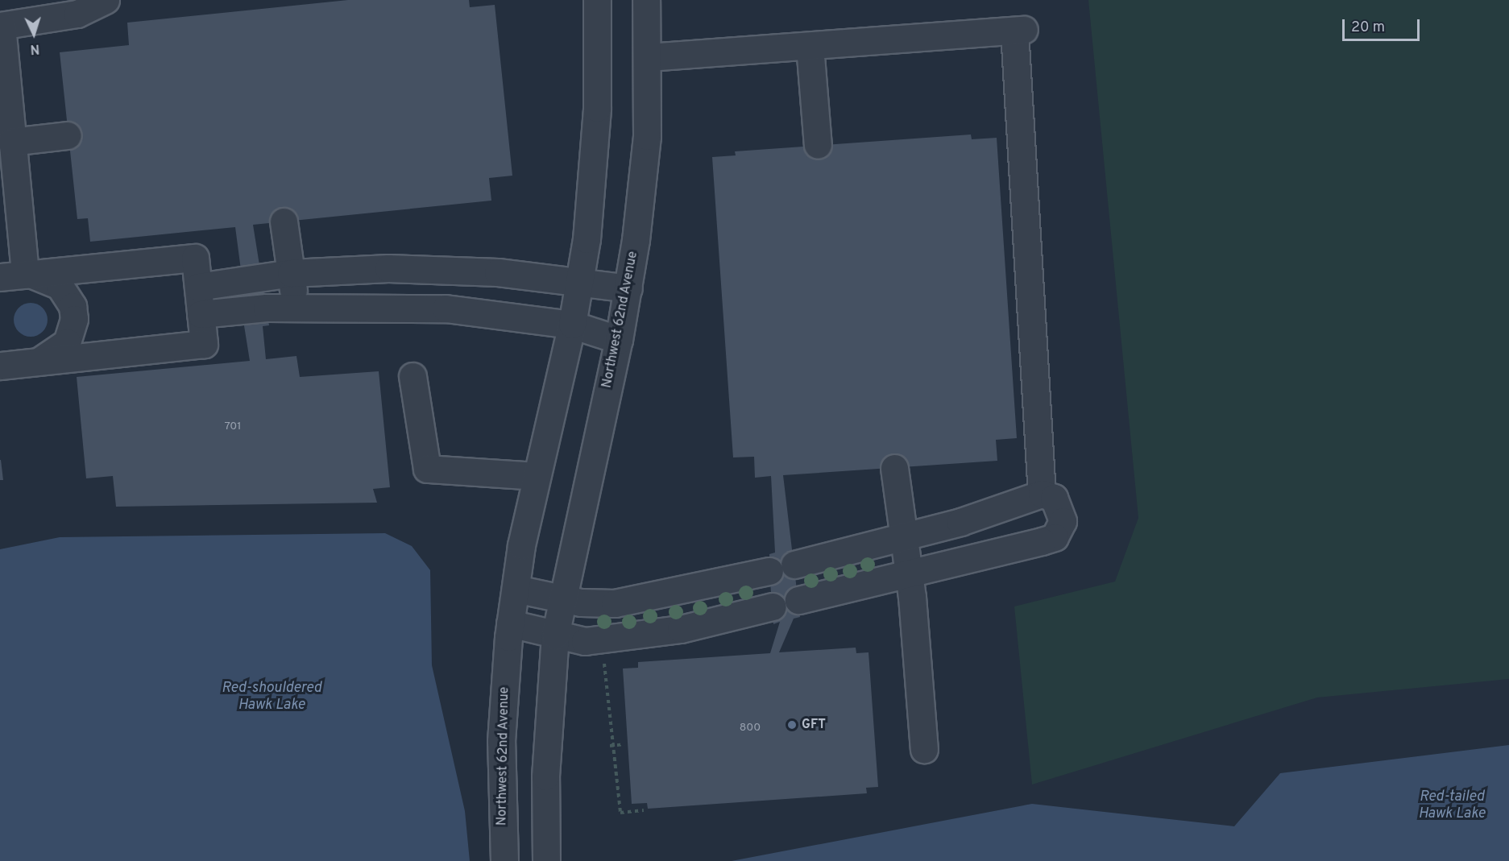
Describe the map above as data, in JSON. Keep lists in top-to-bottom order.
{
  "streets": {
    "street": ["Northwest 62nd Avenue"]
  },
  "water": ["Red-shouldered Hawk Lake", "Red-tailed Hawk Lake"],
  "places": ["GFT"],
  "house_numbers": ["701", "800"],
  "scale_bar": "20 m",
  "north": "bottom"
}
